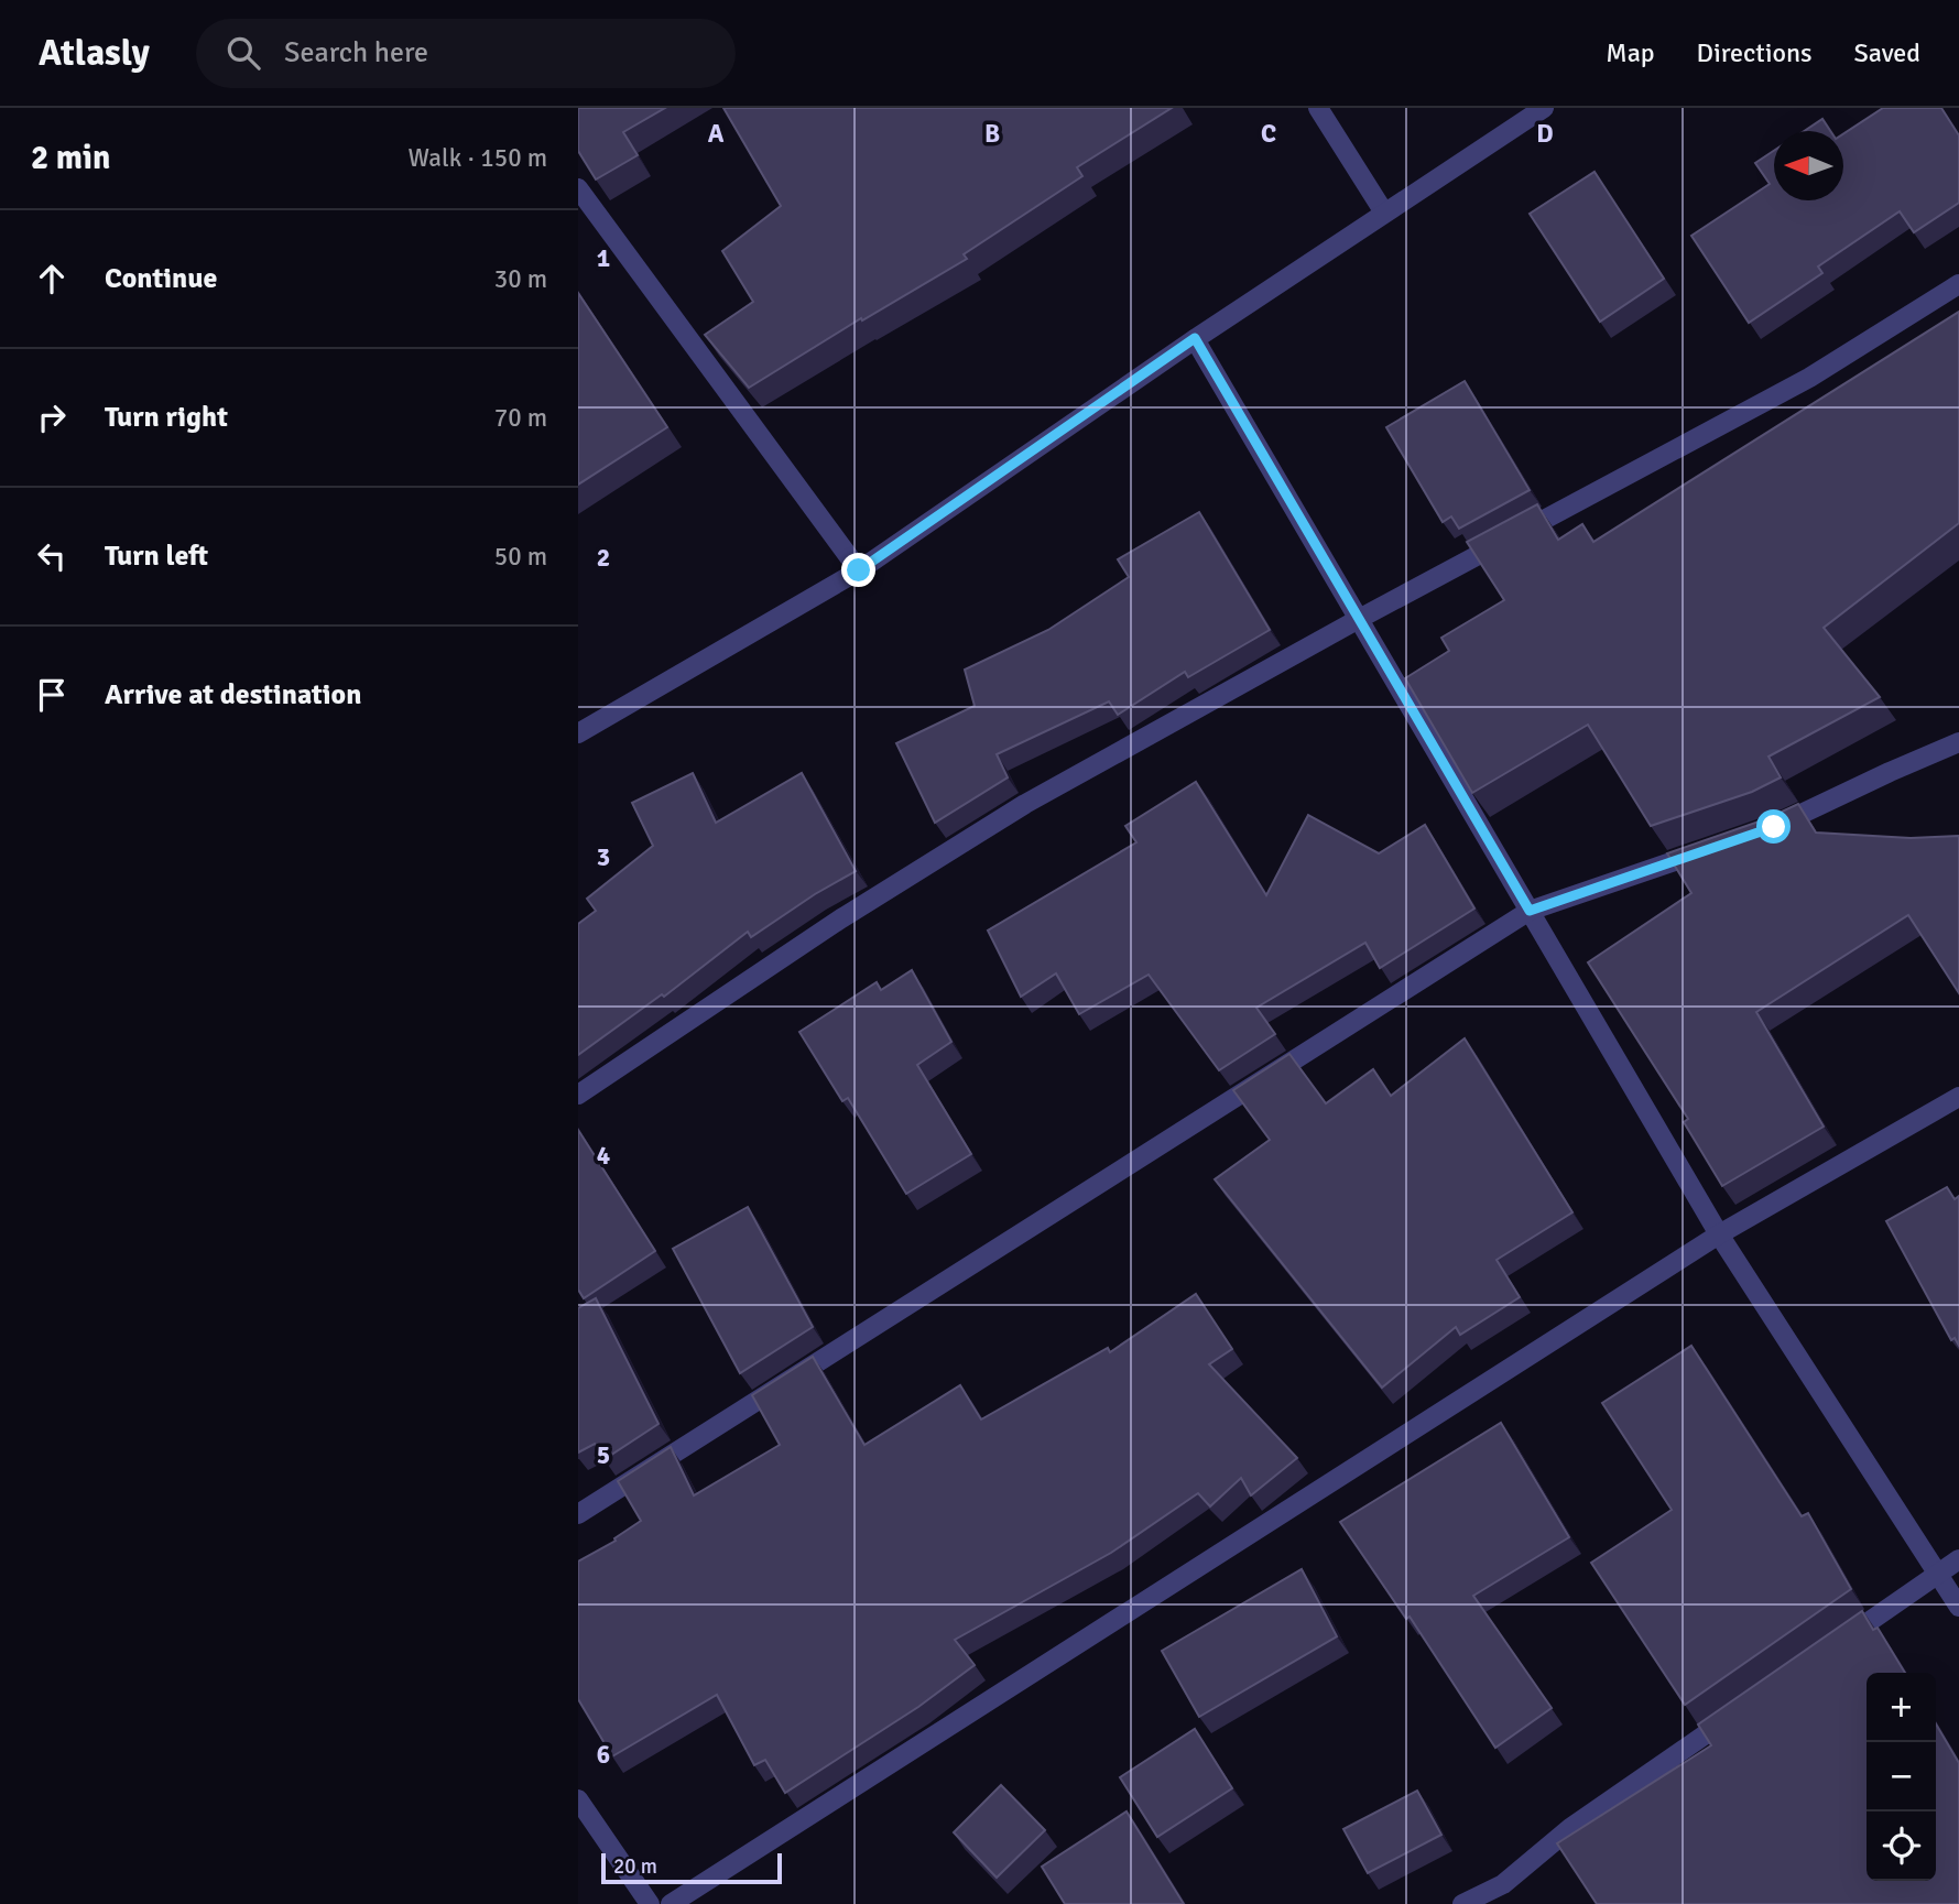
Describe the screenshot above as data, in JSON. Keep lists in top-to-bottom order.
{
  "scale_bar": "20 m",
  "north": "left",
  "page": {
    "header": "Atlasly",
    "search": "Search here",
    "nav": ["Map", "Directions", "Saved"],
    "heading": ["2 min", "Walk · 150 m"],
    "list": [
      ["Continue", "30 m"],
      ["Turn right", "70 m"],
      ["Turn left", "50 m"],
      "Arrive at destination"
    ],
    "map_buttons": ["+", "−"],
    "scale": "20 m"
  },
  "grid": {
    "columns": [
      "A",
      "B",
      "C",
      "D"
    ],
    "rows": [
      "1",
      "2",
      "3",
      "4",
      "5",
      "6"
    ]
  }
}
